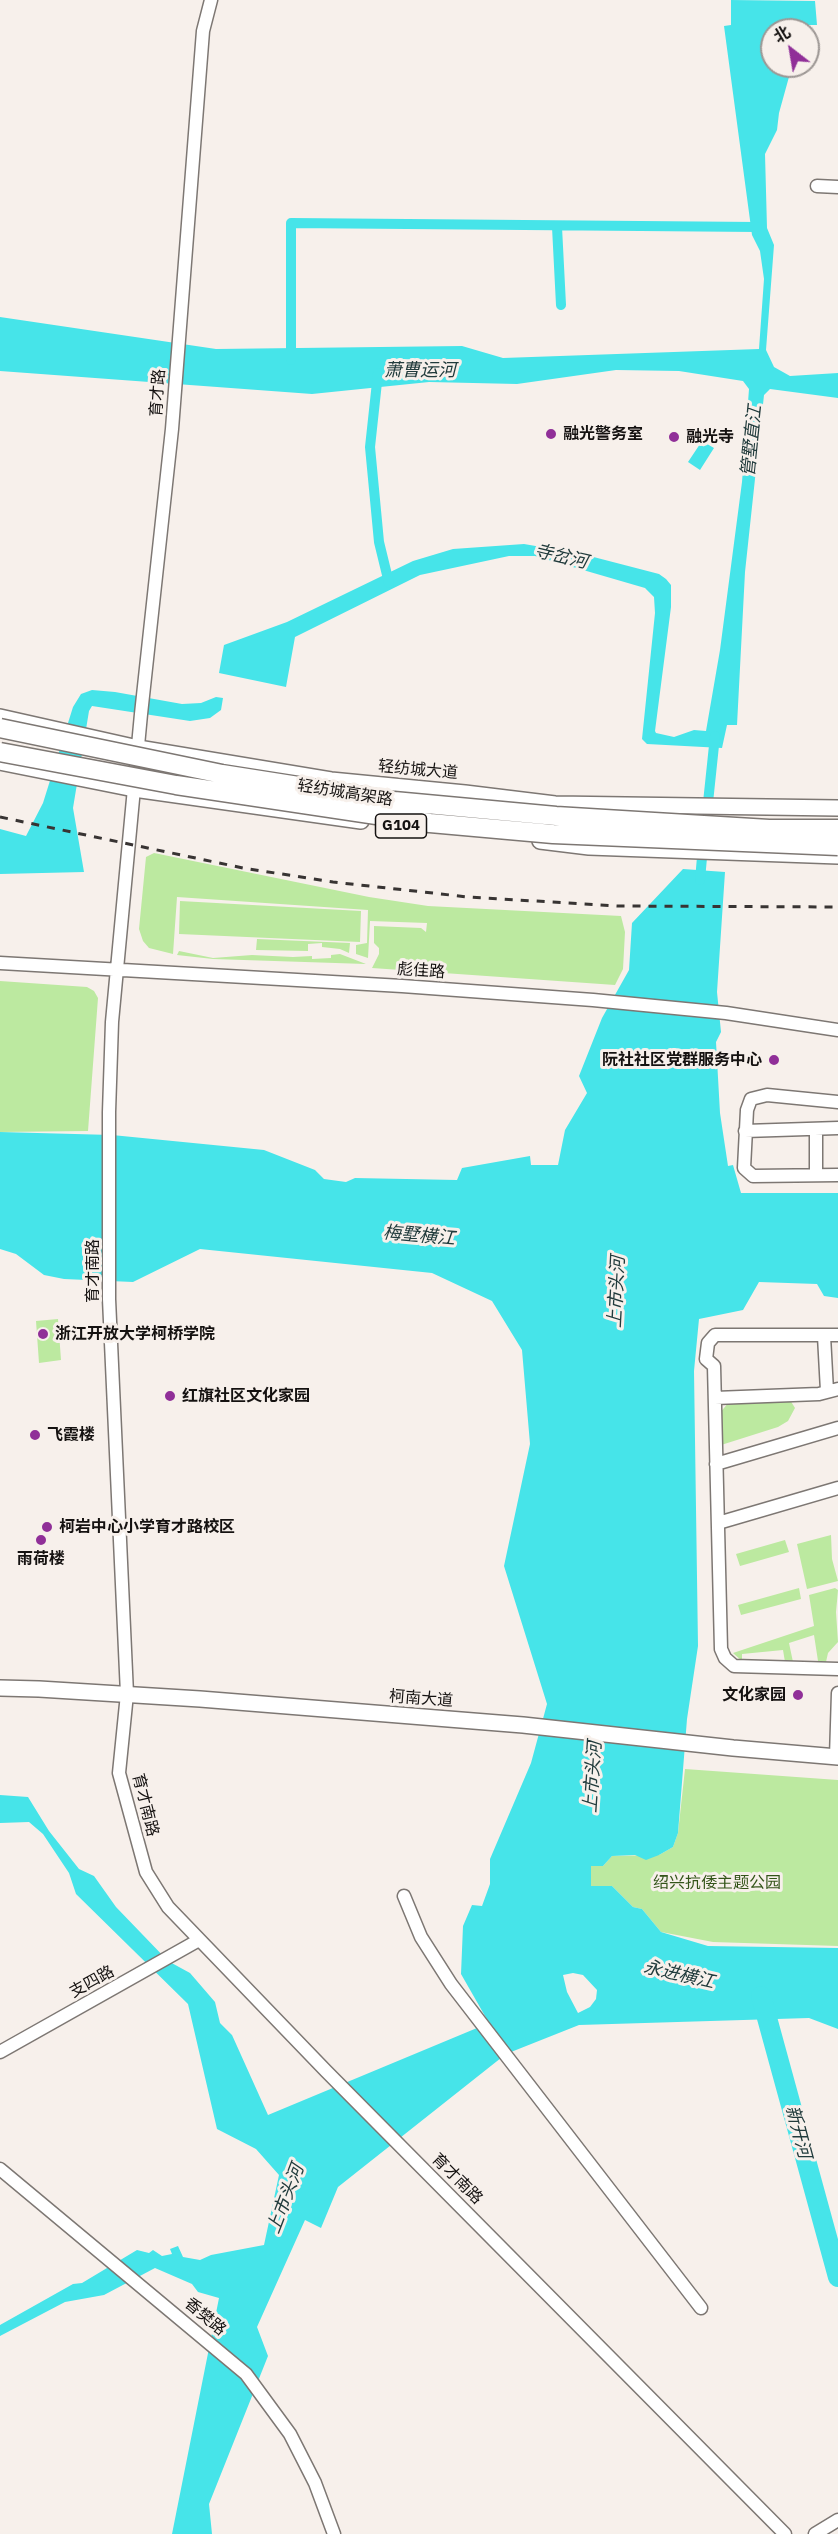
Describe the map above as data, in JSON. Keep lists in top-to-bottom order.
{
  "streets": {
    "highway": ["轻纺城高架路"],
    "main road": ["轻纺城大道", "G104", "柯南大道"],
    "street": [
      "育才路",
      "彪佳路",
      "育才南路",
      "支四路",
      "香樊路"
    ]
  },
  "crossings": [
    ["育才路", "轻纺城大道"],
    ["育才路", "G104"],
    ["育才路", "育才南路"],
    ["G104", "育才南路"],
    ["彪佳路", "育才南路"],
    ["育才南路", "柯南大道"],
    ["育才南路", "支四路"]
  ],
  "water": [
    "萧曹运河",
    "管墅直江",
    "寺岔河",
    "梅墅横江",
    "上市头河",
    "永进横江",
    "新开河"
  ],
  "parks": ["绍兴抗倭主题公园"],
  "places": [
    "融光警务室",
    "融光寺",
    "阮社社区党群服务中心",
    "浙江开放大学柯桥学院",
    "红旗社区文化家园",
    "飞霞楼",
    "柯岩中心小学育才路校区",
    "雨荷楼",
    "文化家园"
  ],
  "north": "top left"
}
